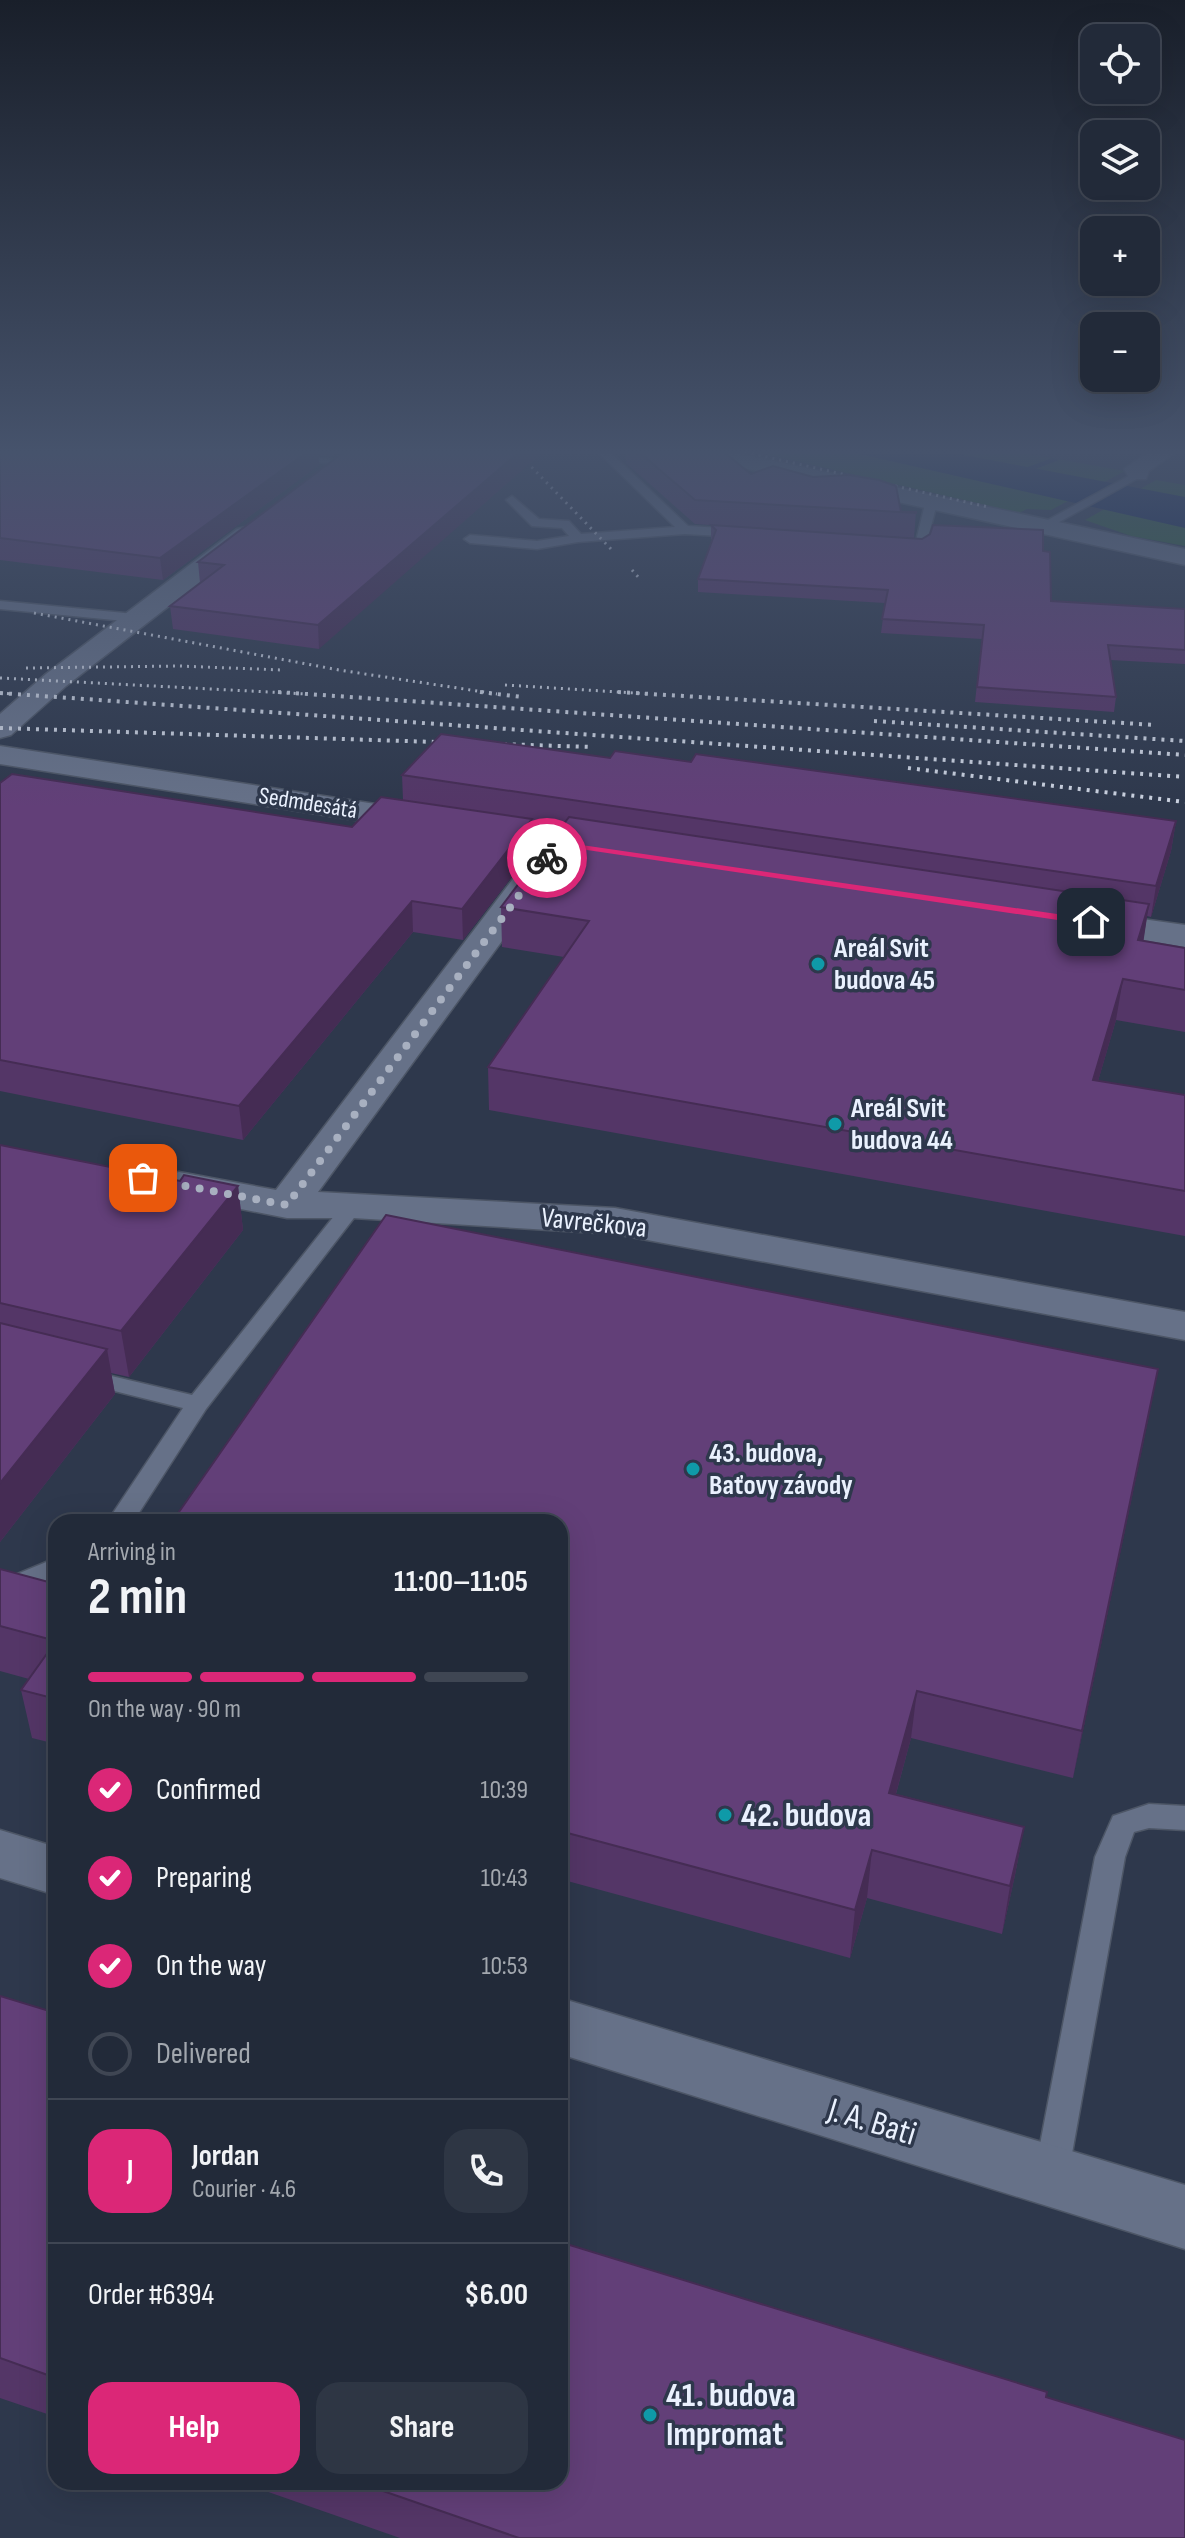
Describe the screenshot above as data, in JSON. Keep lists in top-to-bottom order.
{
  "streets": {
    "street": ["Sedmdesátá", "Vavrečkova", "J. A. Bati"]
  },
  "places": [
    "Areál Svit budova 45",
    "Areál Svit budova 44",
    "43. budova, Baťovy závody",
    "42. budova",
    "41. budova Impromat"
  ],
  "page": {
    "map_buttons": ["+", "−"],
    "heading": ["2 min", "Arriving in", "11:00–11:05"],
    "panel": [
      "Jordan",
      "Courier · 4.6",
      "Order #6394",
      "$6.00"
    ],
    "bar": "On the way · 90 m",
    "list": [
      ["Confirmed", "10:39"],
      ["Preparing", "10:43"],
      ["On the way", "10:53"],
      "Delivered"
    ],
    "round": "J",
    "buttons": ["Help", "Share"]
  }
}
